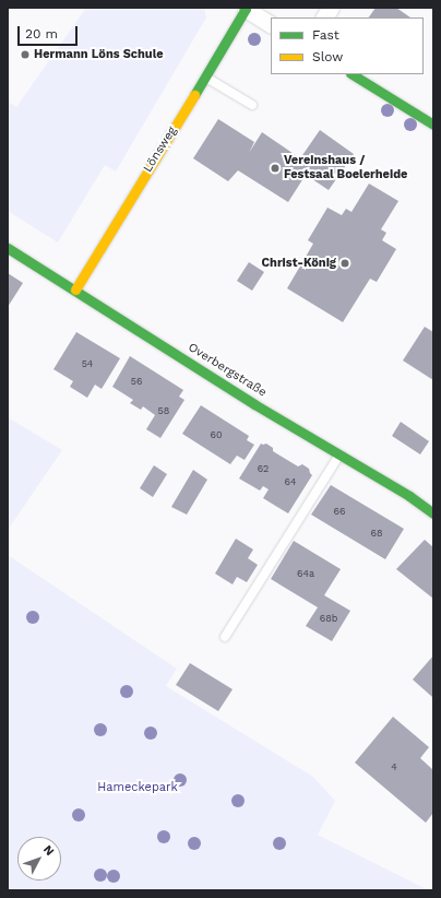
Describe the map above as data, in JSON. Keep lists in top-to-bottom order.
{
  "streets": {
    "street": ["Lönsweg", "Overbergstraße"]
  },
  "crossings": [
    ["Lönsweg", "Overbergstraße"]
  ],
  "parks": ["Hameckepark"],
  "places": ["Hermann Löns Schule", "Vereinshaus / Festsaal Boelerheide", "Christ-König"],
  "house_numbers": [
    "54",
    "56",
    "58",
    "60",
    "62",
    "64",
    "66",
    "68",
    "64a",
    "68b",
    "4"
  ],
  "legend": ["Fast", "Slow"],
  "scale_bar": "20 m",
  "north": "top right"
}
